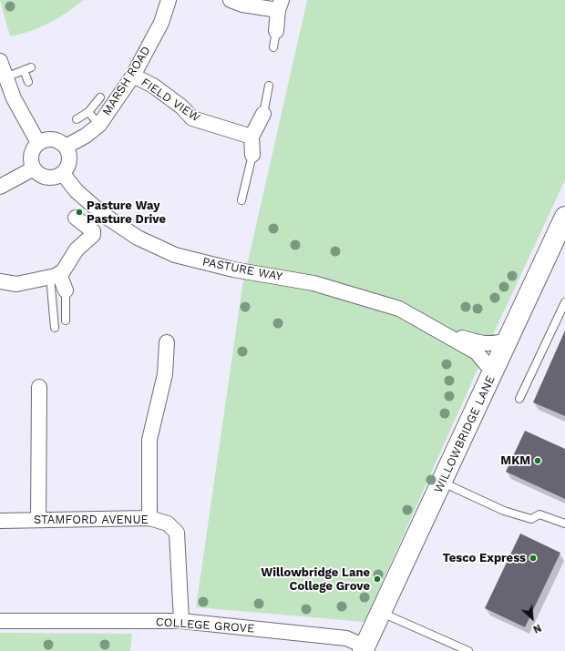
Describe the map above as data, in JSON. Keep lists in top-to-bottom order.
{
  "streets": {
    "main road": ["WILLOWBRIDGE LANE"],
    "street": [
      "MARSH ROAD",
      "FIELD VIEW",
      "PASTURE WAY",
      "STAMFORD AVENUE",
      "COLLEGE GROVE"
    ]
  },
  "crossings": [
    ["MARSH ROAD", "FIELD VIEW"],
    ["MARSH ROAD", "PASTURE WAY"],
    ["PASTURE WAY", "WILLOWBRIDGE LANE"],
    ["WILLOWBRIDGE LANE", "COLLEGE GROVE"],
    ["STAMFORD AVENUE", "COLLEGE GROVE"]
  ],
  "places": [
    "Pasture Way Pasture Drive",
    "MKM",
    "Tesco Express",
    "Willowbridge Lane College Grove"
  ],
  "north": "bottom right"
}
